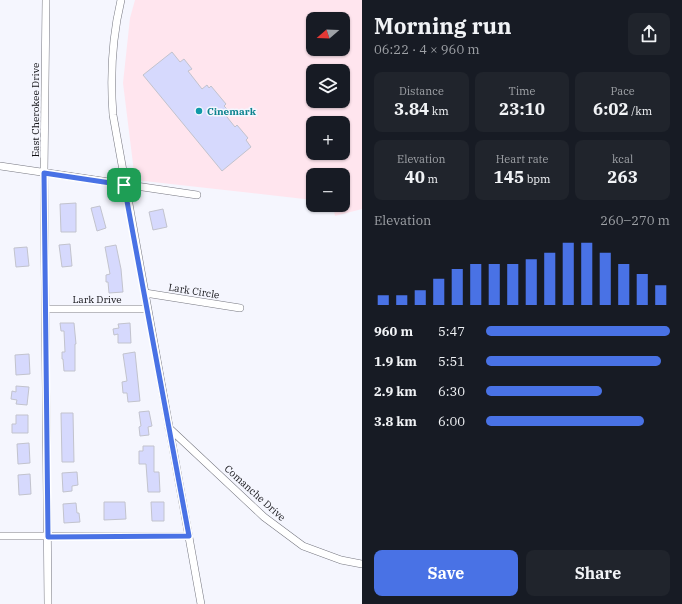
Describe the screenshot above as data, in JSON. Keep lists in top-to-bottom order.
{
  "streets": {
    "street": [
      "East Cherokee Drive",
      "Lark Circle",
      "Lark Drive",
      "Comanche Drive"
    ]
  },
  "crossings": [
    ["East Cherokee Drive", "Lark Drive"]
  ],
  "places": ["Cinemark"],
  "north": "left",
  "page": {
    "heading": ["Morning run", "06:22 · 4 × 960 m"],
    "map_buttons": ["+", "−"],
    "stats": [
      ["Distance", "3.84 km"],
      ["Time", "23:10"],
      ["Pace", "6:02 /km"],
      ["Elevation", "40 m"],
      ["Heart rate", "145 bpm"],
      ["kcal", "263"]
    ],
    "chart": ["Elevation", "260–270 m"],
    "list": [
      {
        "name": "960 m",
        "note": "5:47"
      },
      {
        "name": "1.9 km",
        "note": "5:51"
      },
      {
        "name": "2.9 km",
        "note": "6:30"
      },
      {
        "name": "3.8 km",
        "note": "6:00"
      }
    ],
    "buttons": ["Save", "Share"]
  }
}
